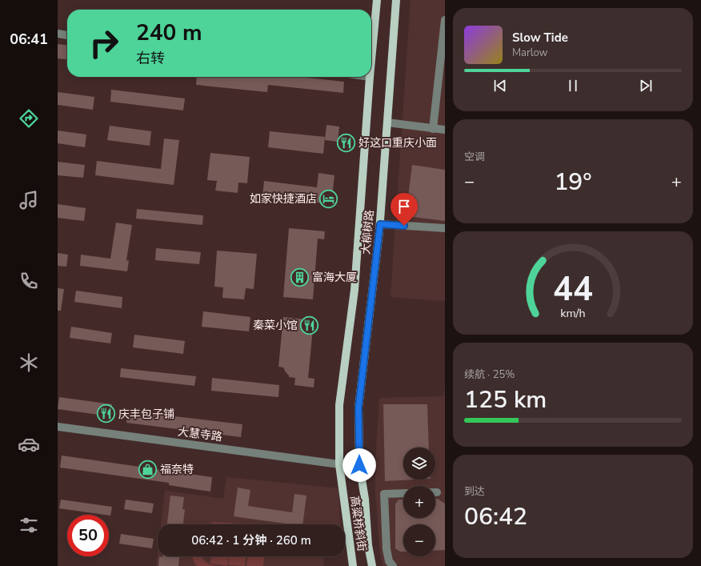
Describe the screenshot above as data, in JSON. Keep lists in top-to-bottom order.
{
  "streets": {
    "main road": ["大柳树路", "高粱桥斜街"],
    "street": ["大慧寺路"]
  },
  "crossings": [
    ["大柳树路", "大慧寺路"],
    ["大柳树路", "高粱桥斜街"],
    ["大慧寺路", "高粱桥斜街"]
  ],
  "places": {
    "restaurant": ["好这口重庆小面", "秦菜小馆", "庆丰包子铺"],
    "hotel": ["如家快捷酒店"],
    "building": ["富海大厦"],
    "shop": ["福奈特"]
  },
  "page": {
    "tabs": "06:41",
    "turn": ["240 m", "右转"],
    "song": ["Slow Tide", "Marlow"],
    "tile": [
      "空调",
      ["续航 · 25%", "125 km"],
      ["到达", "06:42"]
    ],
    "heat": ["−", "19°", "+"],
    "map_buttons": ["+", "−"],
    "limit": "50",
    "trip": "06:42 · 1 分钟 · 260 m",
    "gauge": ["44", "km/h"]
  }
}
